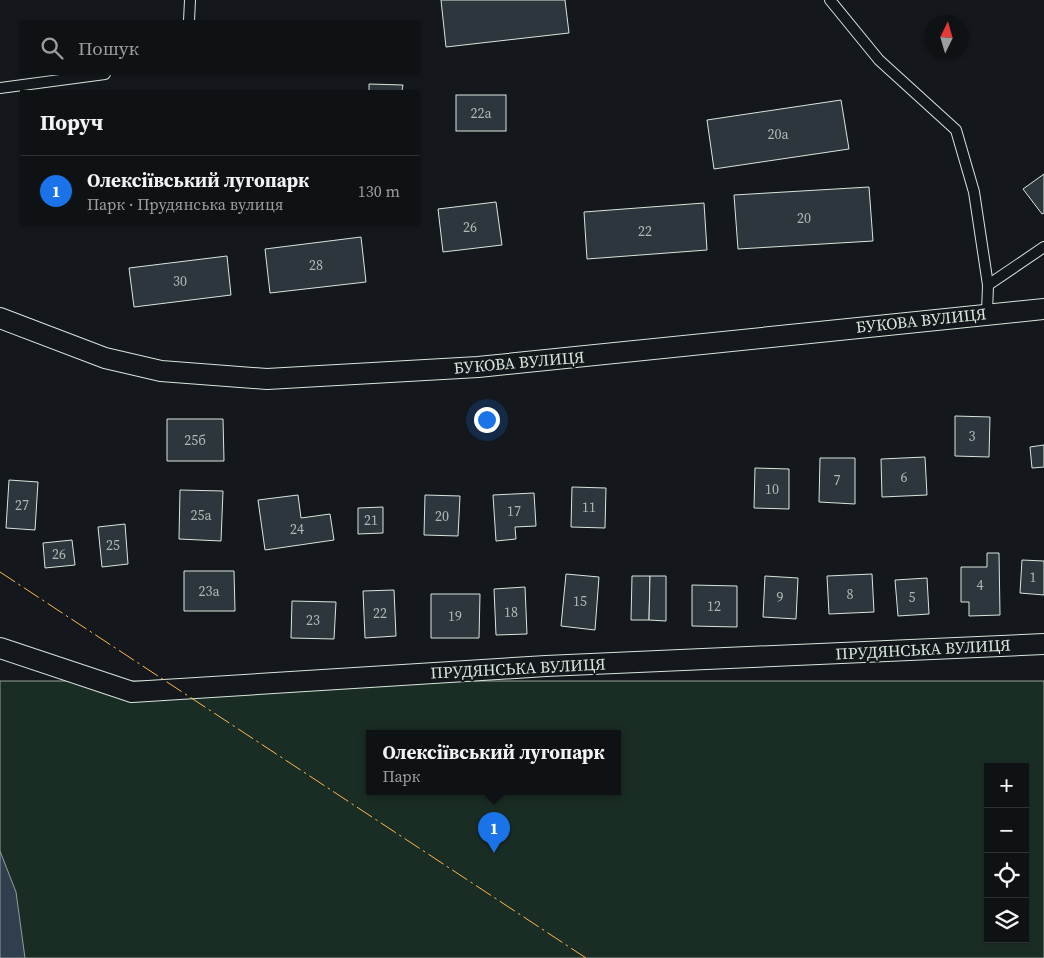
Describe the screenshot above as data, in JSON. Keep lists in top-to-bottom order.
{
  "streets": {
    "street": ["БУКОВА ВУЛИЦЯ", "ПРУДЯНСЬКА ВУЛИЦЯ"]
  },
  "house_numbers": [
    "22а",
    "20а",
    "20",
    "26",
    "22",
    "28",
    "30",
    "3",
    "25б",
    "6",
    "7",
    "10",
    "27",
    "11",
    "17",
    "25а",
    "20",
    "21",
    "24",
    "25",
    "26",
    "1",
    "4",
    "23а",
    "8",
    "9",
    "5",
    "15",
    "12",
    "18",
    "22",
    "19",
    "23"
  ],
  "north": "top",
  "page": {
    "search": "Пошук",
    "heading": "Поруч",
    "list": [
      {
        "mark": "1",
        "name": "Олексіївський лугопарк",
        "note": "Парк · Прудянська вулиця",
        "value": "130 m"
      }
    ],
    "popup": ["Олексіївський лугопарк", "Парк"],
    "map_buttons": ["+", "−"],
    "pins": "1"
  }
}
